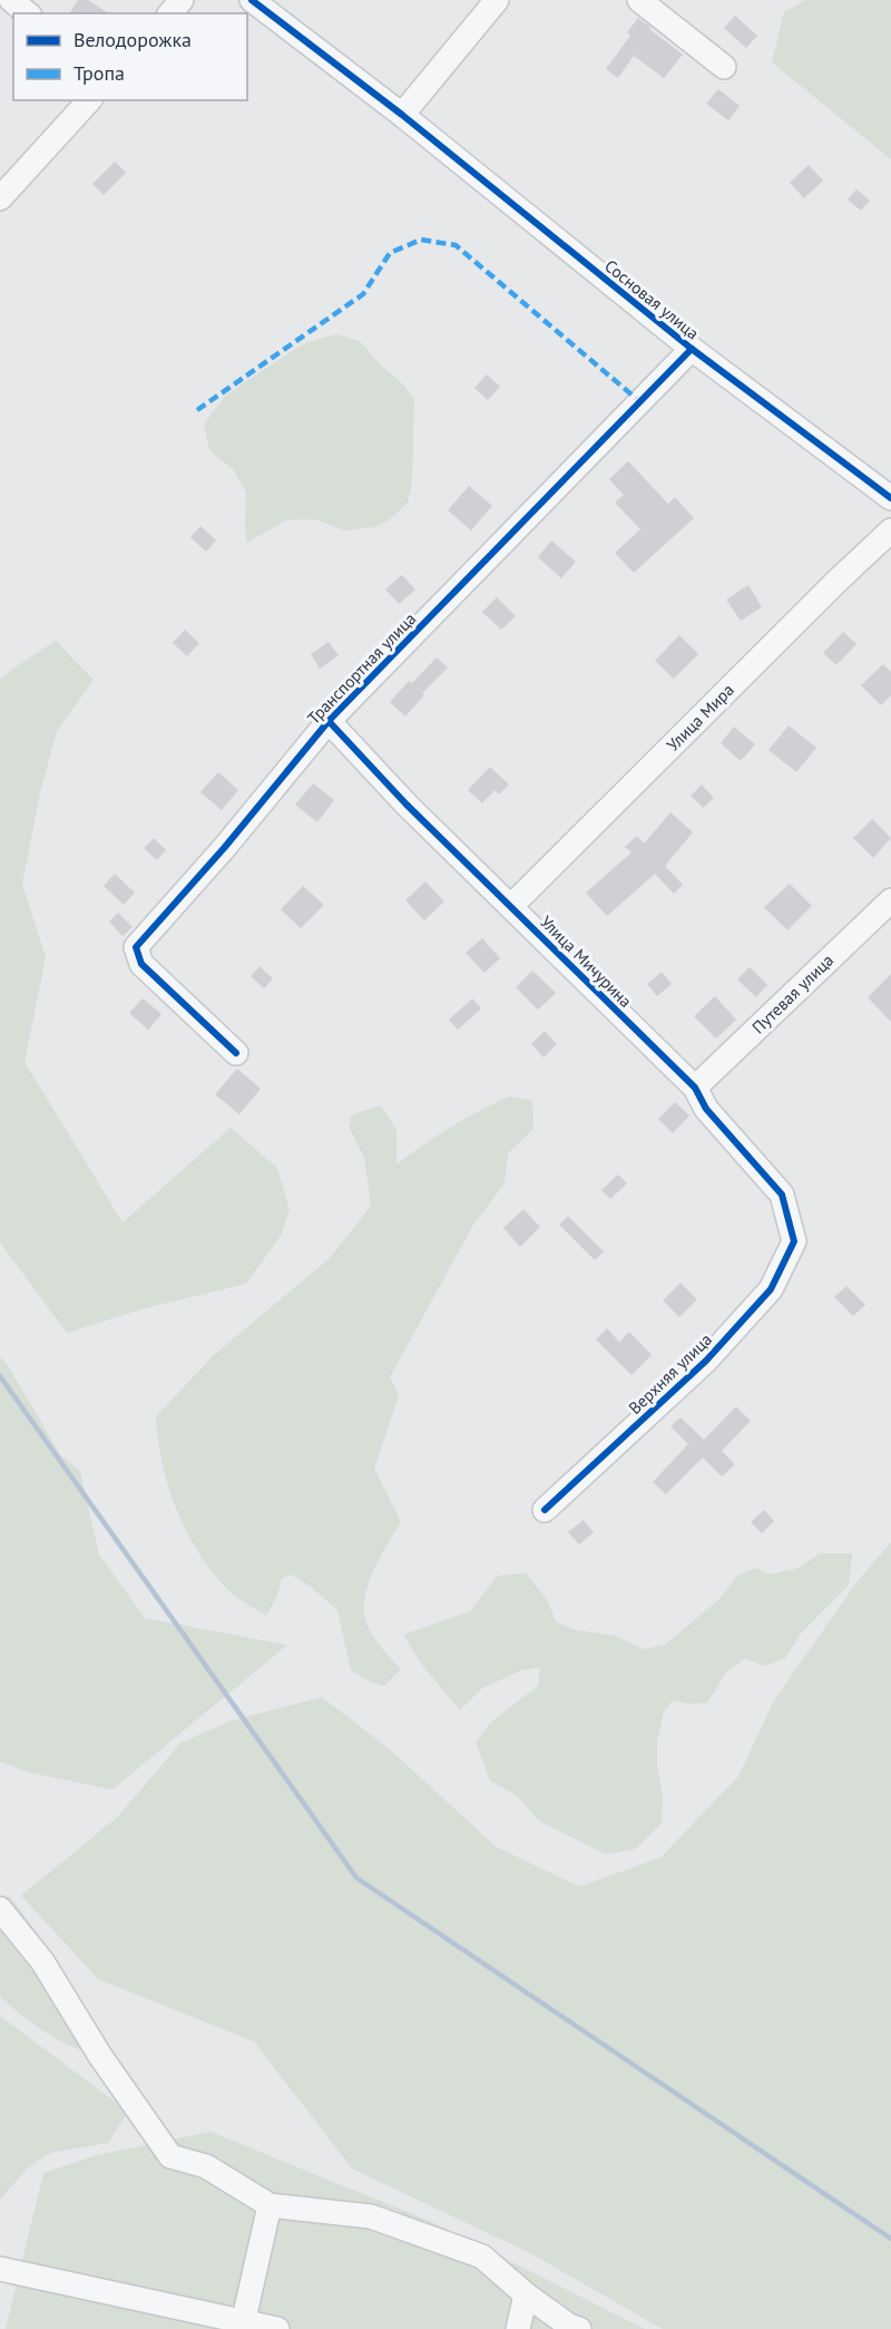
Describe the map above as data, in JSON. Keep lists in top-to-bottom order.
{
  "streets": {
    "street": [
      "Сосновая улица",
      "Транспортная улица",
      "Улица Мира",
      "Улица Мичурина",
      "Путевая улица",
      "Верхняя улица"
    ]
  },
  "crossings": [
    ["Сосновая улица", "Транспортная улица"],
    ["Транспортная улица", "Улица Мичурина"],
    ["Улица Мира", "Улица Мичурина"],
    ["Улица Мичурина", "Путевая улица"],
    ["Улица Мичурина", "Верхняя улица"]
  ],
  "legend": ["Велодорожка", "Тропа"]
}
